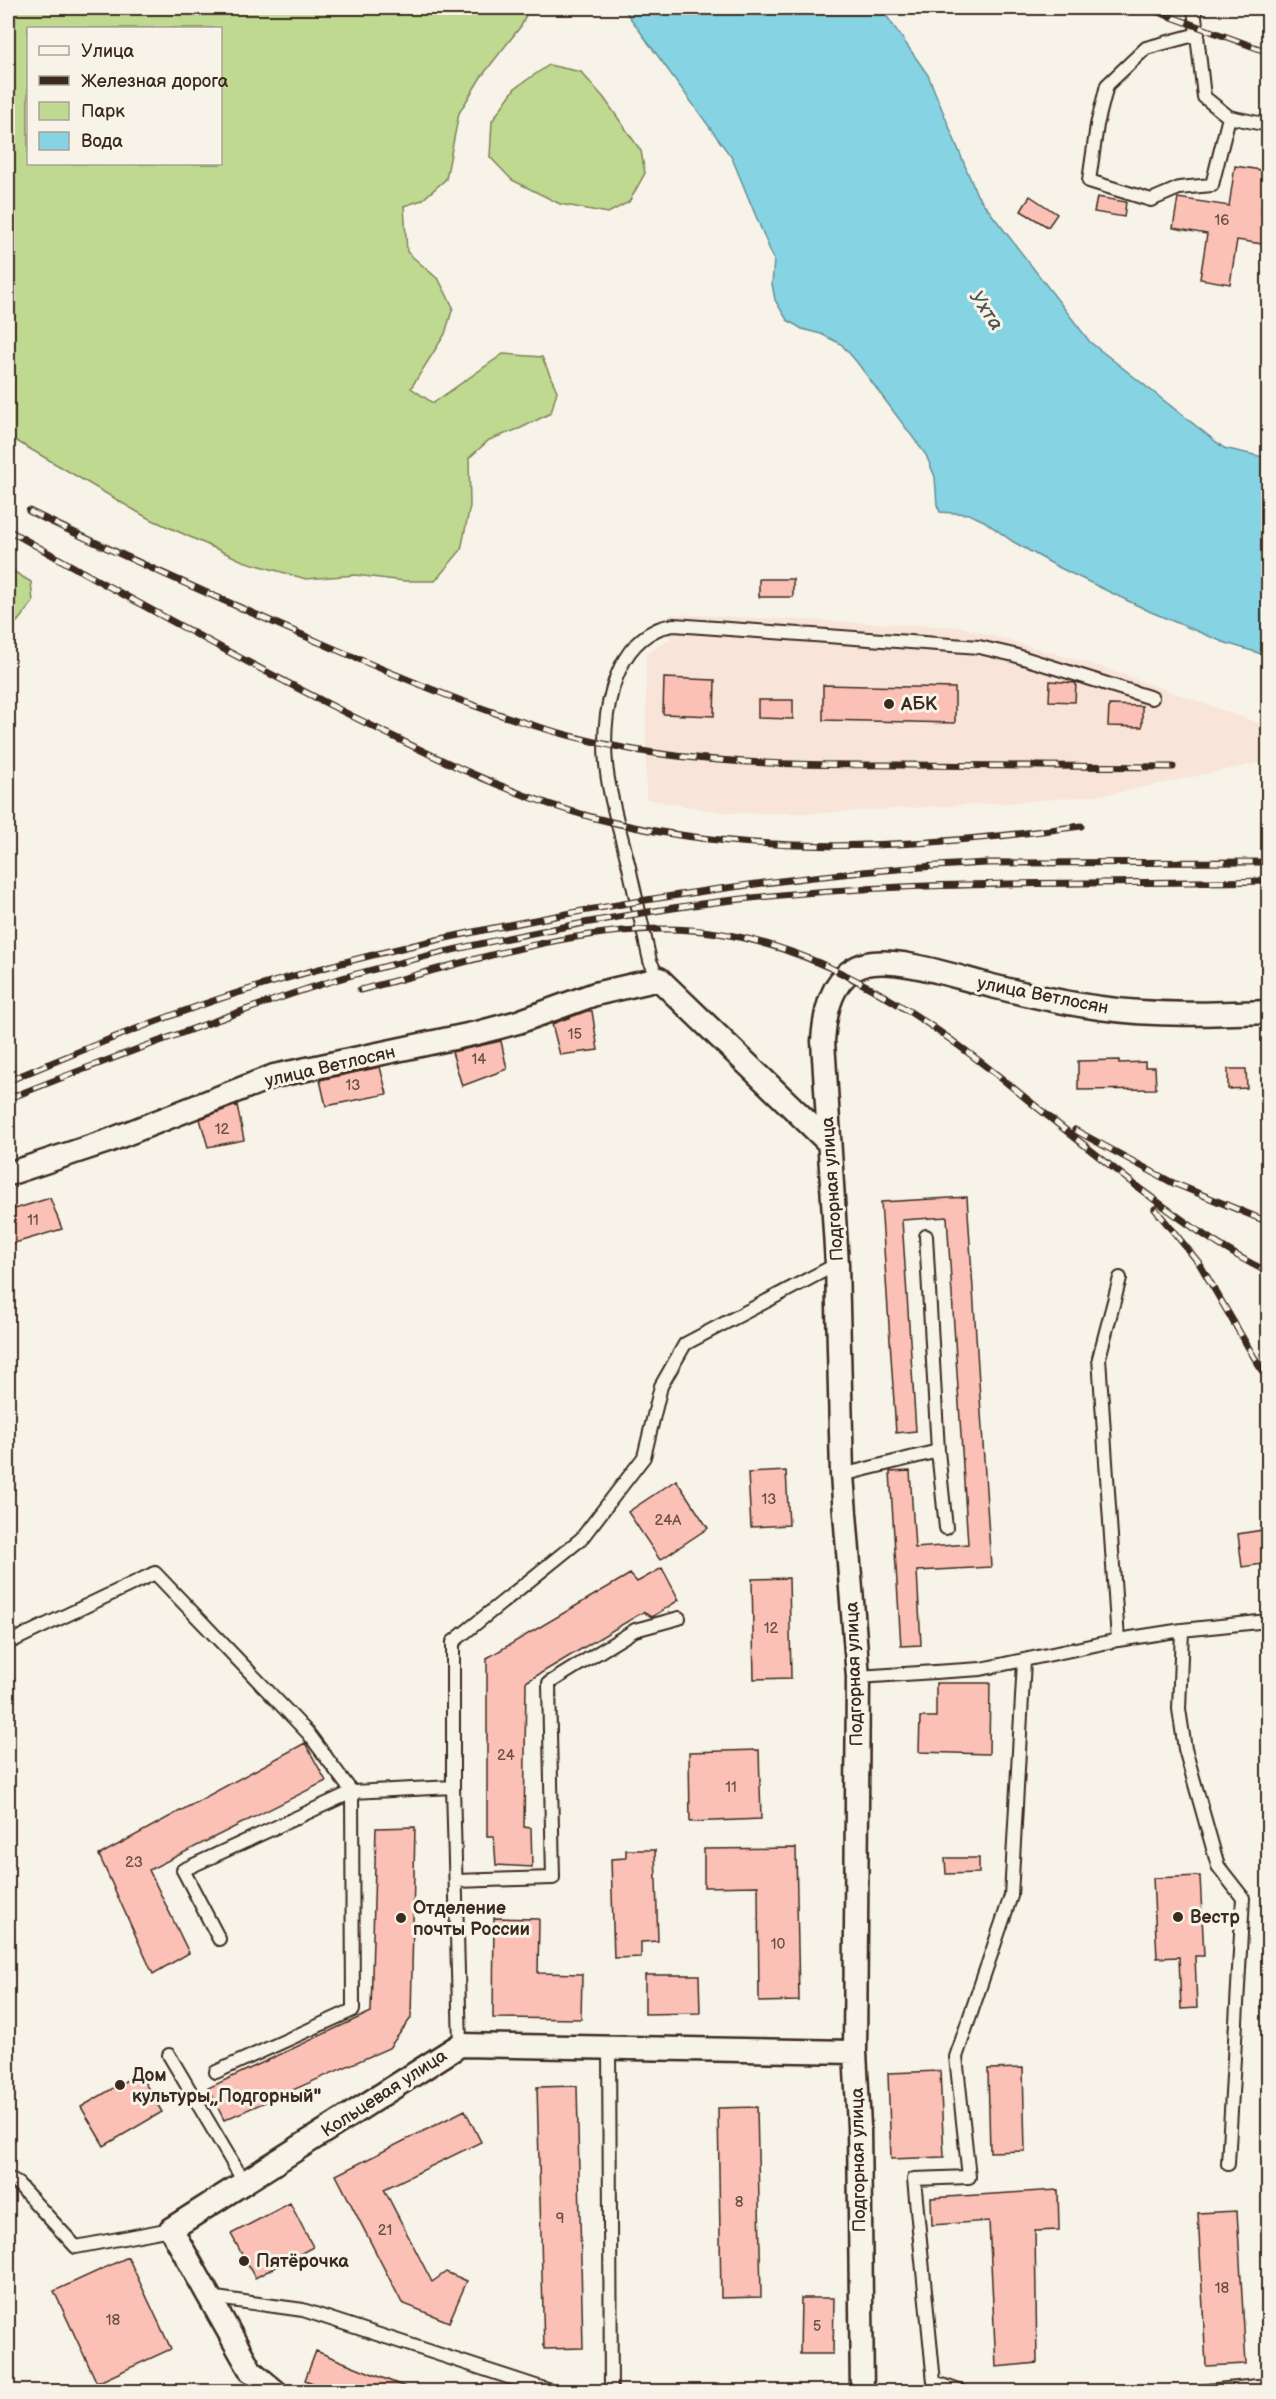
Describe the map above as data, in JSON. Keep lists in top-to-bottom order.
{
  "streets": {
    "street": ["улица Ветлосян", "Подгорная улица", "Кольцевая улица"]
  },
  "crossings": [
    ["улица Ветлосян", "Подгорная улица"],
    ["Подгорная улица", "Кольцевая улица"]
  ],
  "water": ["Ухта"],
  "places": [
    "АБК",
    "Вестр",
    "Отделение почты России",
    "Дом культуры,,Подгорный\"",
    "Пятёрочка"
  ],
  "house_numbers": [
    "16",
    "15",
    "14",
    "13",
    "12",
    "11",
    "13",
    "24А",
    "12",
    "24",
    "11",
    "23",
    "10",
    "8",
    "9",
    "21",
    "18",
    "18",
    "5"
  ],
  "legend": [
    "Улица",
    "Железная дорога",
    "Парк",
    "Вода"
  ]
}
